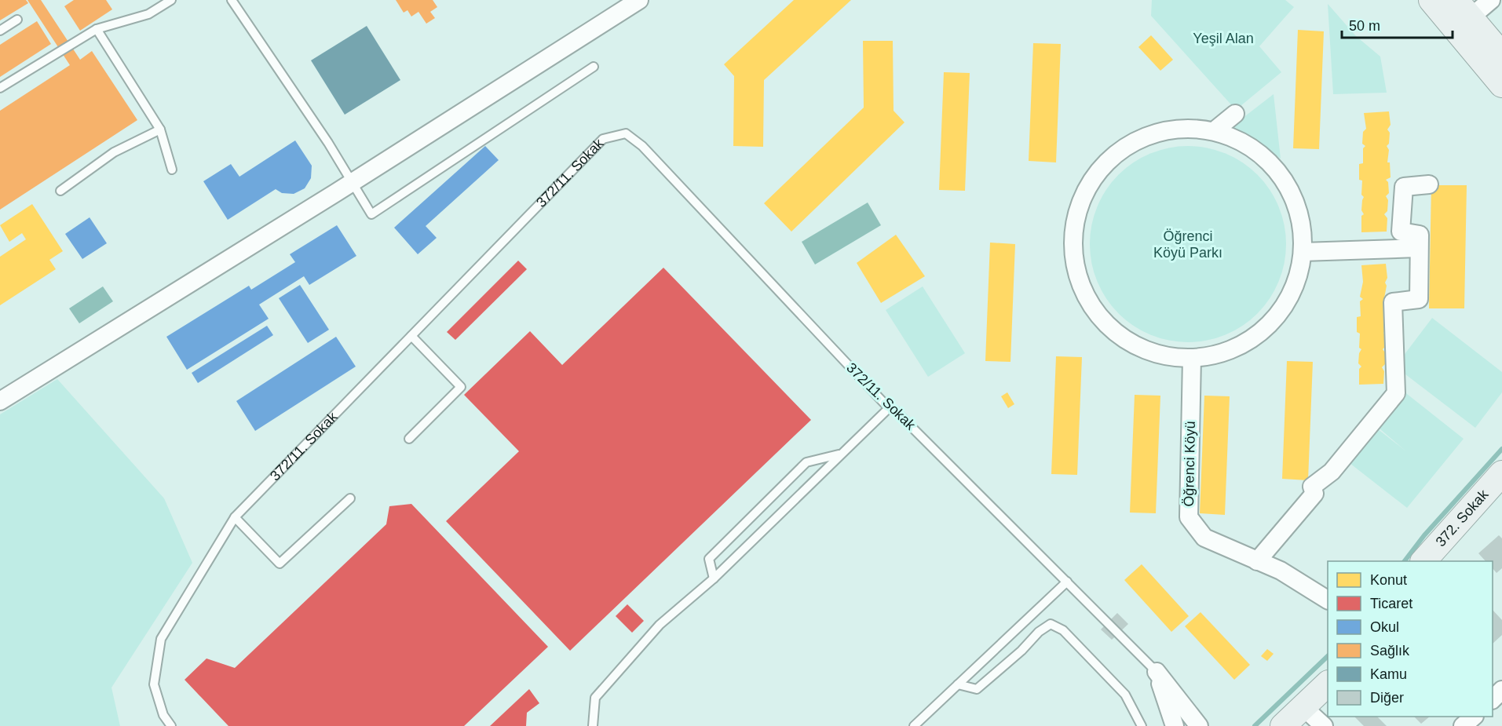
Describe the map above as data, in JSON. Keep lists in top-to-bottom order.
{
  "streets": {
    "main road": ["372. Sokak"],
    "street": ["372/11. Sokak", "Öğrenci Köyü"]
  },
  "parks": ["Yeşil Alan", "Öğrenci Köyü Parkı"],
  "legend": [
    "Konut",
    "Ticaret",
    "Okul",
    "Sağlık",
    "Kamu",
    "Diğer"
  ],
  "scale_bar": "50 m"
}
